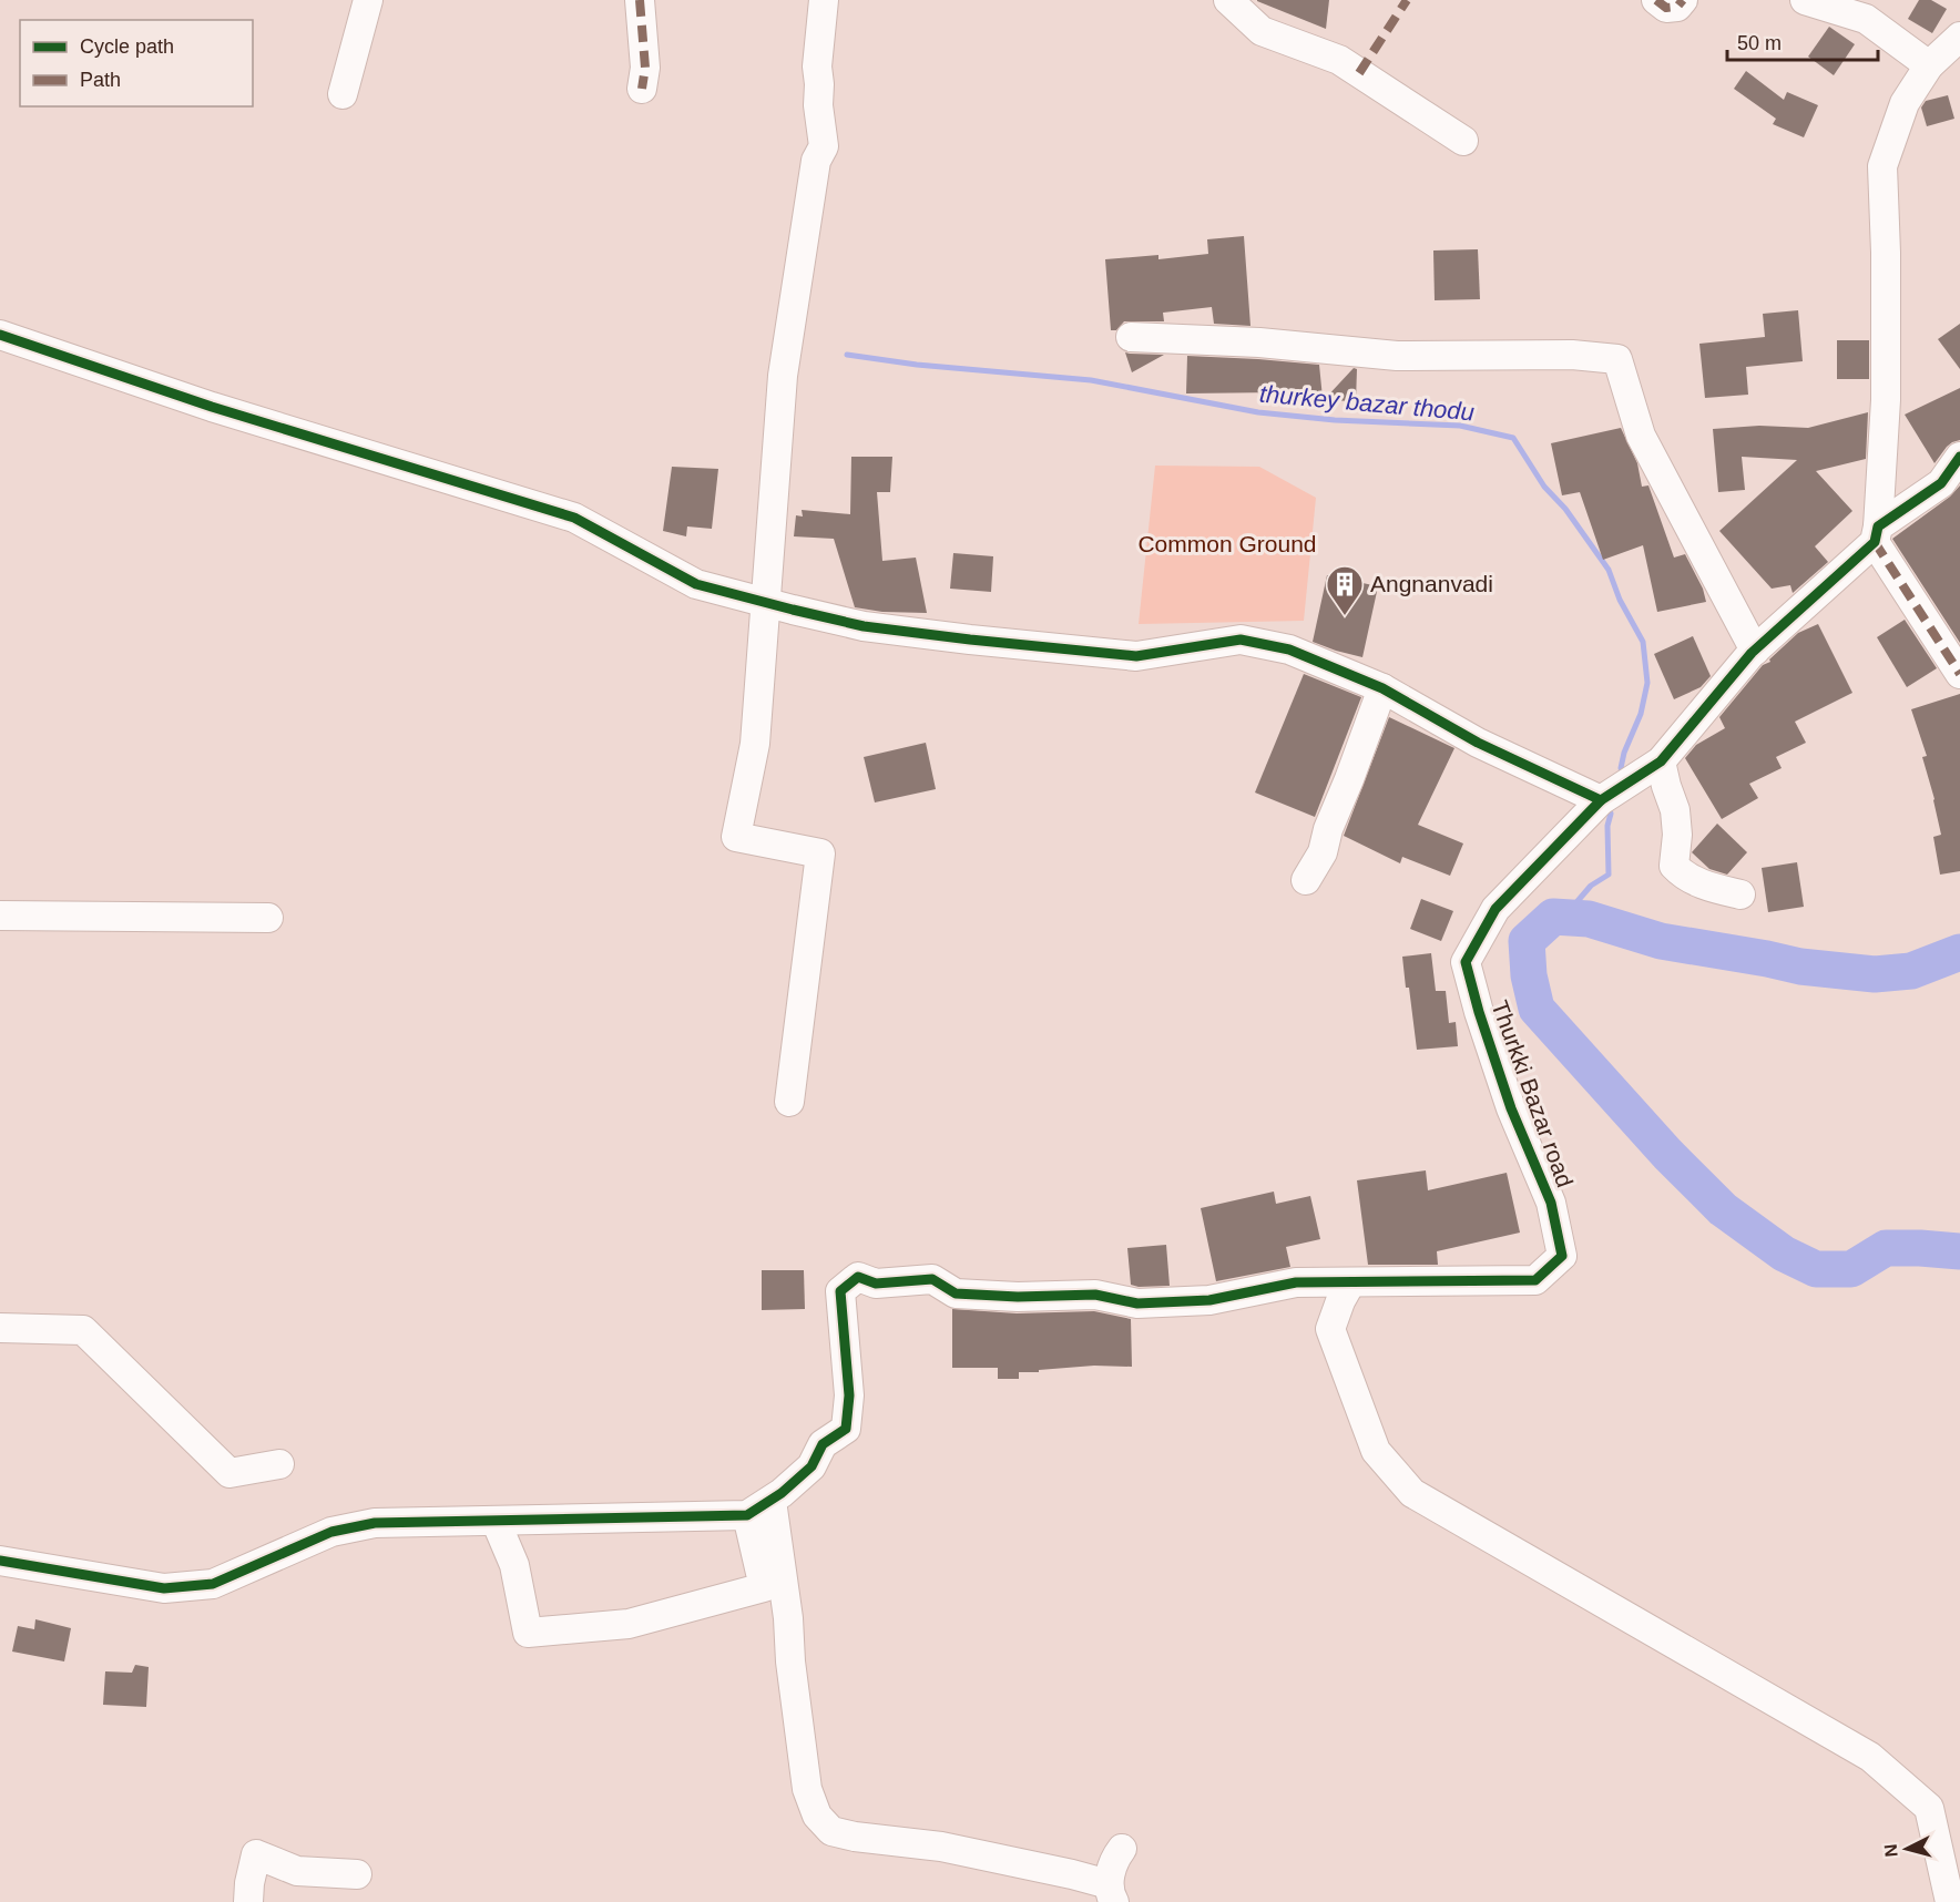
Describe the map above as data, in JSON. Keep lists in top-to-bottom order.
{
  "streets": {
    "street": ["Thurkki Bazar road"]
  },
  "water": ["thurkey bazar thodu"],
  "parks": ["Common Ground"],
  "places": {
    "building": ["Angnanvadi"]
  },
  "legend": ["Cycle path", "Path"],
  "scale_bar": "50 m",
  "north": "left"
}
